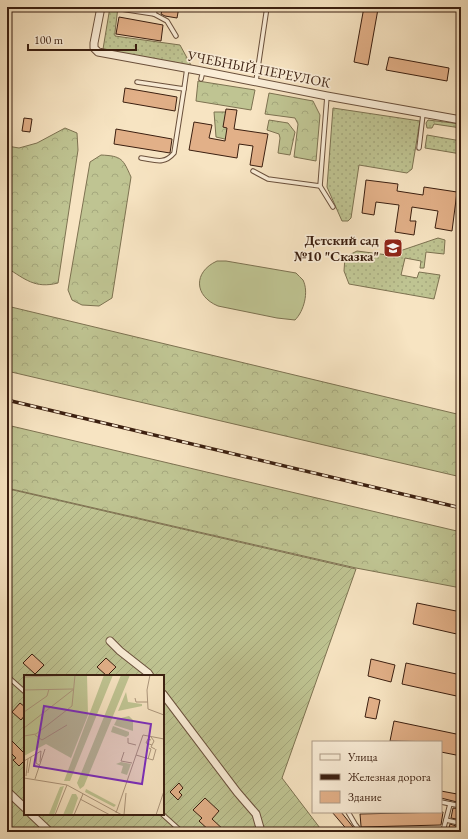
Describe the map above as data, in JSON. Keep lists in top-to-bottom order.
{
  "streets": {
    "street": ["УЧЕБНЫЙ ПЕРЕУЛОК"]
  },
  "places": {
    "school or university": ["Детский сад №10 \"Сказка\""]
  },
  "legend": ["Улица", "Железная дорога", "Здание"],
  "scale_bar": "100 m"
}
